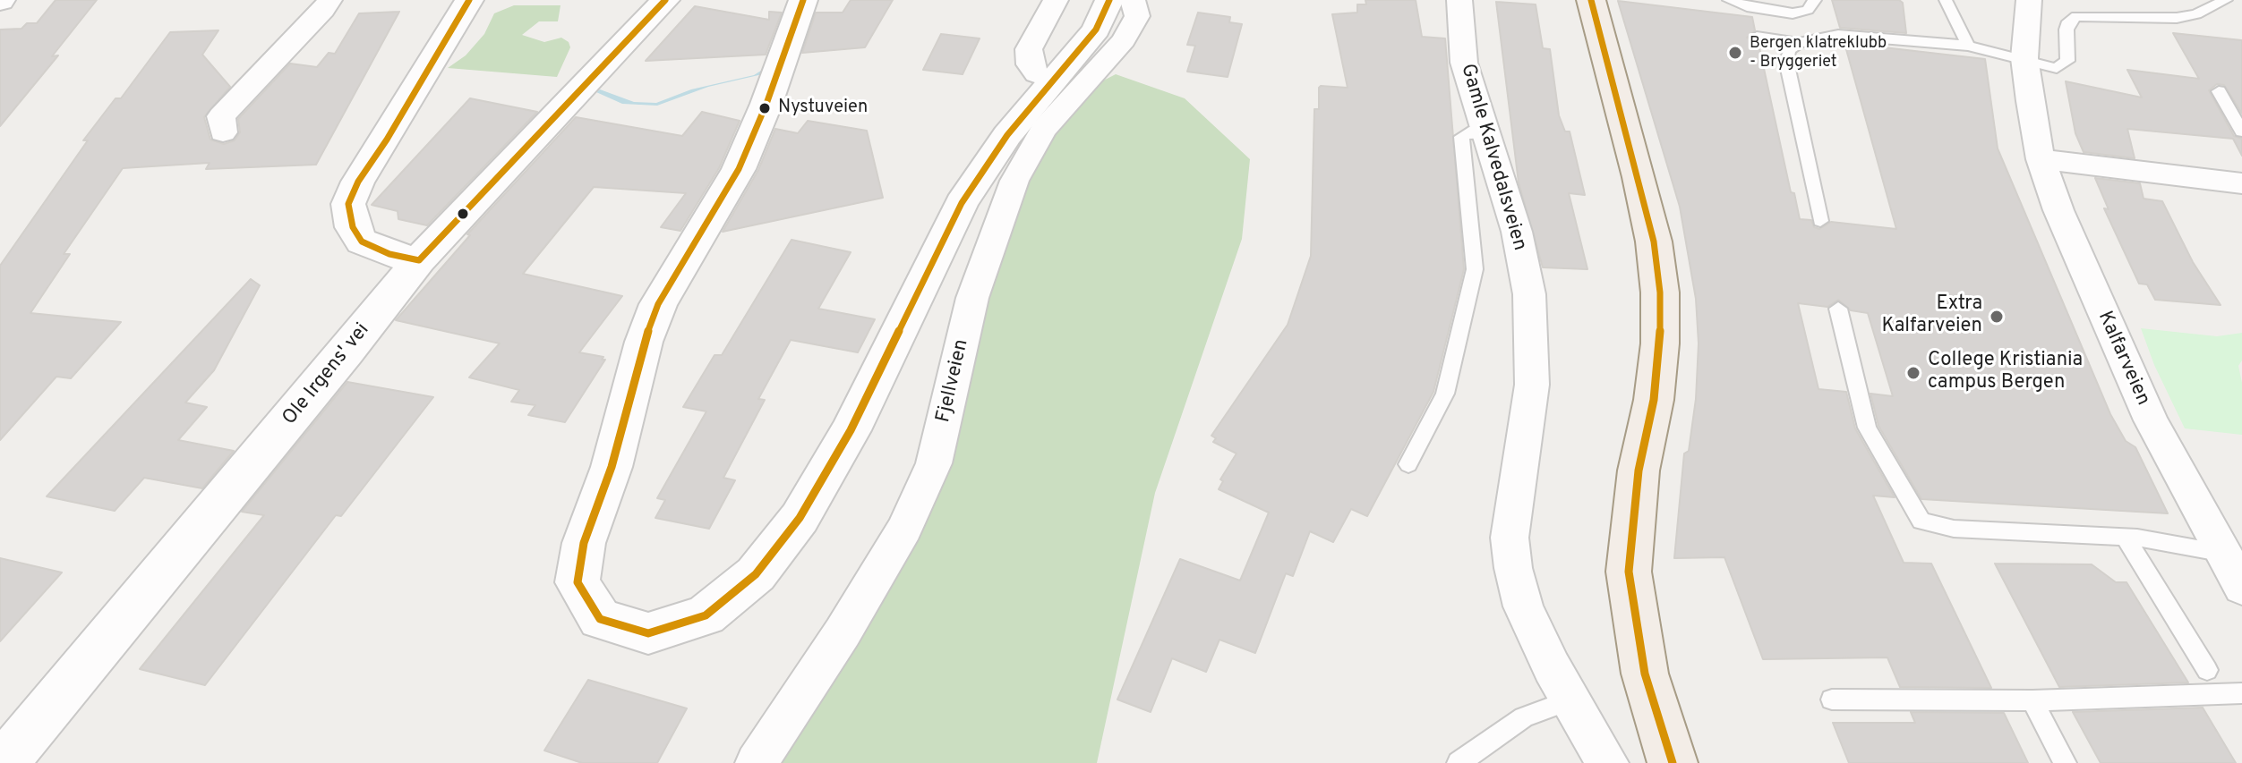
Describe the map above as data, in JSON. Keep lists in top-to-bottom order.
{
  "streets": {
    "street": [
      "Gamle Kalvedalsveien",
      "Kalfarveien",
      "Ole Irgens' vei",
      "Fjellveien"
    ]
  },
  "places": [
    "Bergen klatreklubb - Bryggeriet",
    "Nystuveien",
    "Extra Kalfarveien",
    "College Kristiania campus Bergen"
  ]
}
